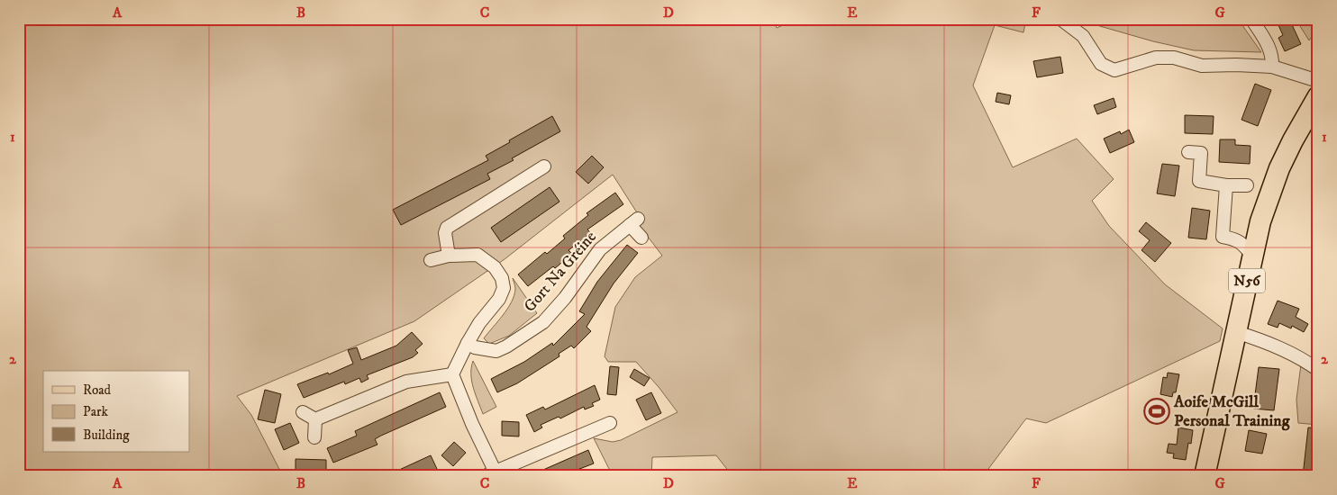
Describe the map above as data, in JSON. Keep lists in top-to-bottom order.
{
  "streets": {
    "main road": ["N56"],
    "street": ["Gort Na Gréine"]
  },
  "places": {
    "sports": ["Aoife McGill Personal Training"]
  },
  "legend": ["Road", "Park", "Building"],
  "grid": {
    "columns": [
      "A",
      "B",
      "C",
      "D",
      "E",
      "F",
      "G"
    ],
    "rows": ["1", "2"]
  }
}
